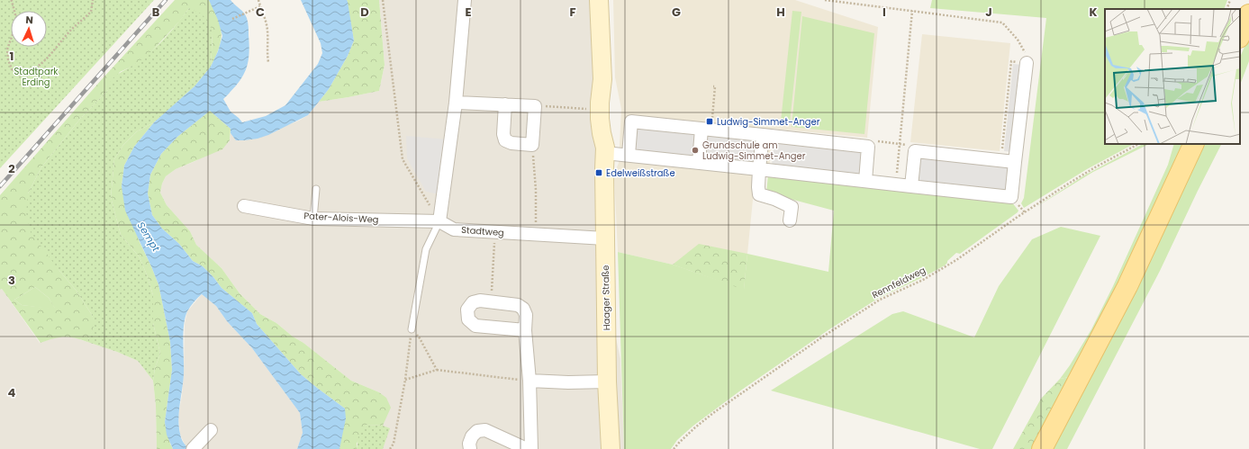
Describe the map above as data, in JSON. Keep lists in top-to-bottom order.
{
  "streets": {
    "street": ["Pater-Alois-Weg", "Stadtweg", "Haager Straße"],
    "path": ["Rennfeldweg"]
  },
  "crossings": [
    ["Pater-Alois-Weg", "Stadtweg"],
    ["Stadtweg", "Haager Straße"]
  ],
  "water": ["Sempt"],
  "parks": ["Stadtpark Erding"],
  "places": {
    "transit": ["Ludwig-Simmet-Anger", "Edelweißstraße"],
    "other": ["Grundschule am Ludwig-Simmet-Anger"]
  },
  "north": "top",
  "grid": {
    "columns": [
      "B",
      "C",
      "D",
      "E",
      "F",
      "G",
      "H",
      "I",
      "J",
      "K"
    ],
    "rows": [
      "1",
      "2",
      "3",
      "4"
    ]
  }
}
